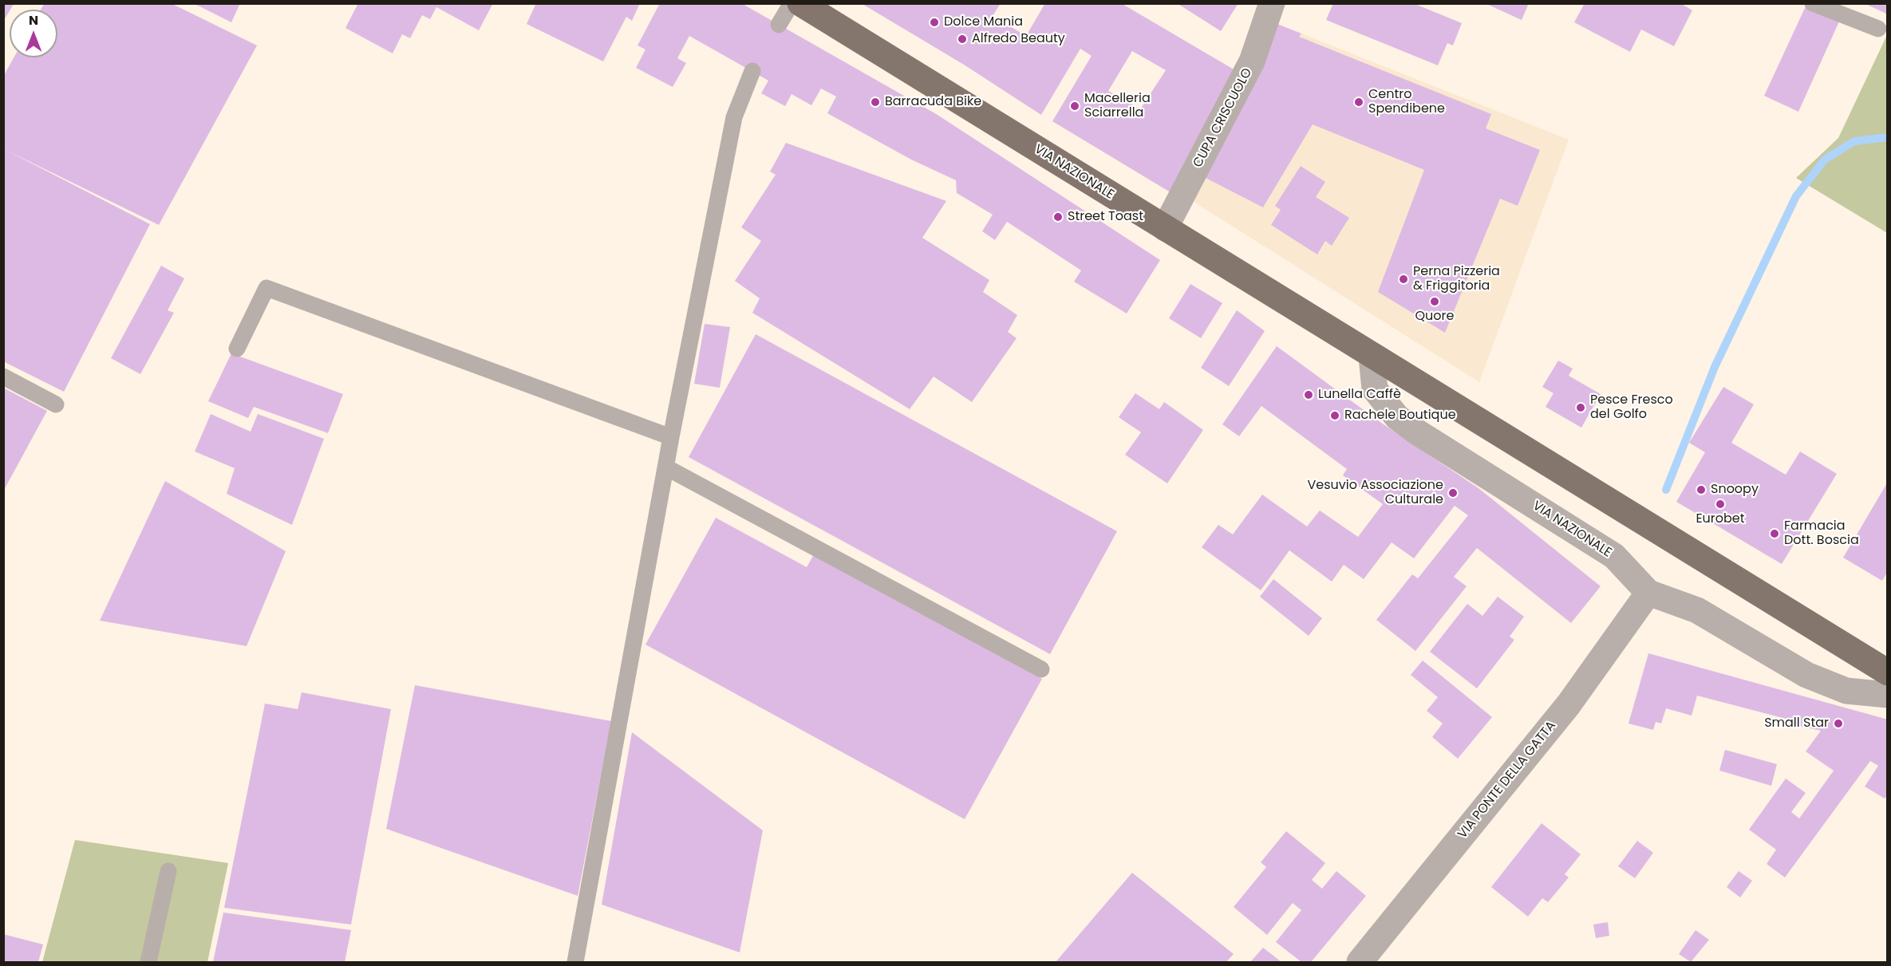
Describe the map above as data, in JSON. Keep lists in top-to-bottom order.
{
  "streets": {
    "main road": ["VIA NAZIONALE"],
    "street": ["CUPA CRISCUOLO", "VIA PONTE DELLA GATTA"]
  },
  "crossings": [
    ["CUPA CRISCUOLO", "VIA NAZIONALE"],
    ["VIA NAZIONALE", "VIA PONTE DELLA GATTA"]
  ],
  "places": [
    "Dolce Mania",
    "Alfredo Beauty",
    "Barracuda Bike",
    "Centro Spendibene",
    "Macelleria Sciarrella",
    "Street Toast",
    "Perna Pizzeria & Friggitoria",
    "Quore",
    "Lunella Caffè",
    "Pesce Fresco del Golfo",
    "Rachele Boutique",
    "Snoopy",
    "Vesuvio Associazione Culturale",
    "Eurobet",
    "Farmacia Dott. Boscia",
    "Small Star"
  ],
  "north": "top"
}
